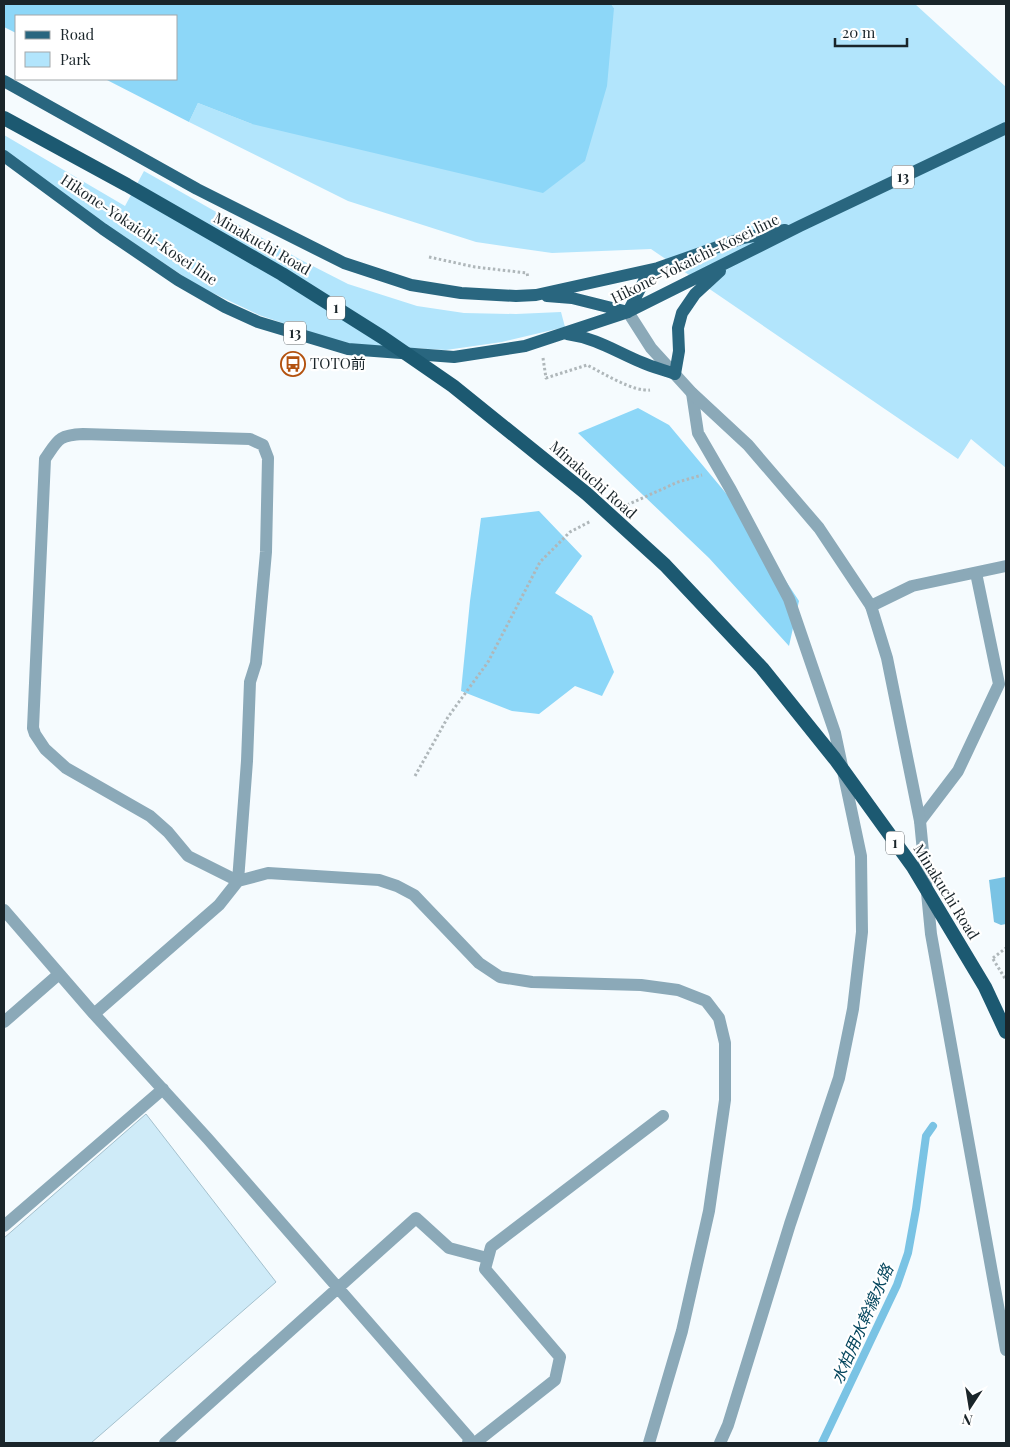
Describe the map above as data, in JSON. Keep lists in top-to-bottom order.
{
  "streets": {
    "highway": ["Minakuchi Road", "1"],
    "main road": ["13", "Hikone-Yokaichi-Kosei line"]
  },
  "crossings": [
    ["13", "Hikone-Yokaichi-Kosei line"]
  ],
  "water": ["水柏用水幹線水路"],
  "places": {
    "bus stop": ["TOTO前"]
  },
  "legend": ["Road", "Park"],
  "scale_bar": "20 m",
  "north": "bottom"
}
